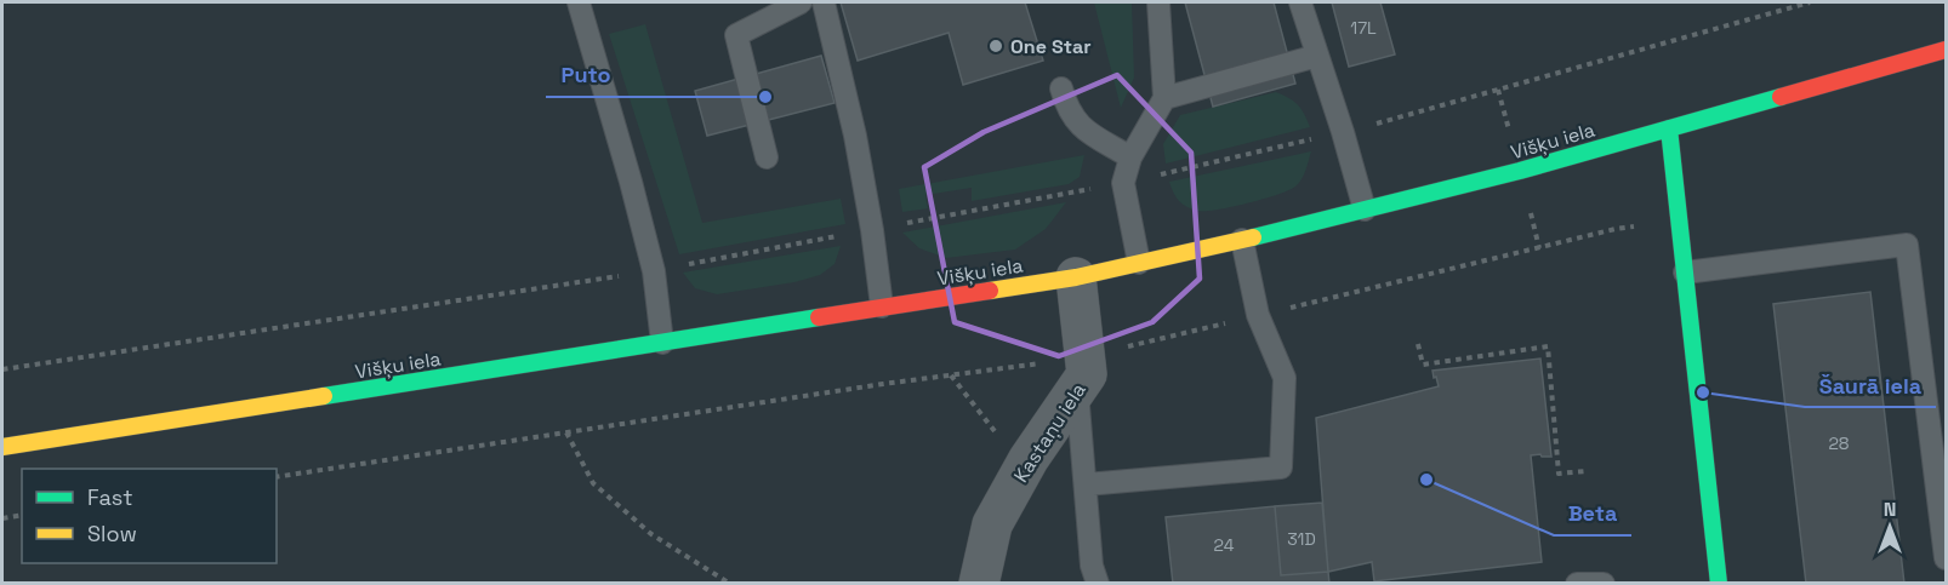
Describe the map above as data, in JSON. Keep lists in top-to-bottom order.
{
  "streets": {
    "street": ["Višķu iela", "Kastaņu iela"]
  },
  "crossings": [
    ["Višķu iela", "Kastaņu iela"]
  ],
  "places": [
    "One Star",
    "Puto",
    "Šaurā iela",
    "Beta"
  ],
  "house_numbers": [
    "17L",
    "28",
    "31D",
    "24"
  ],
  "legend": ["Fast", "Slow"],
  "north": "top"
}
